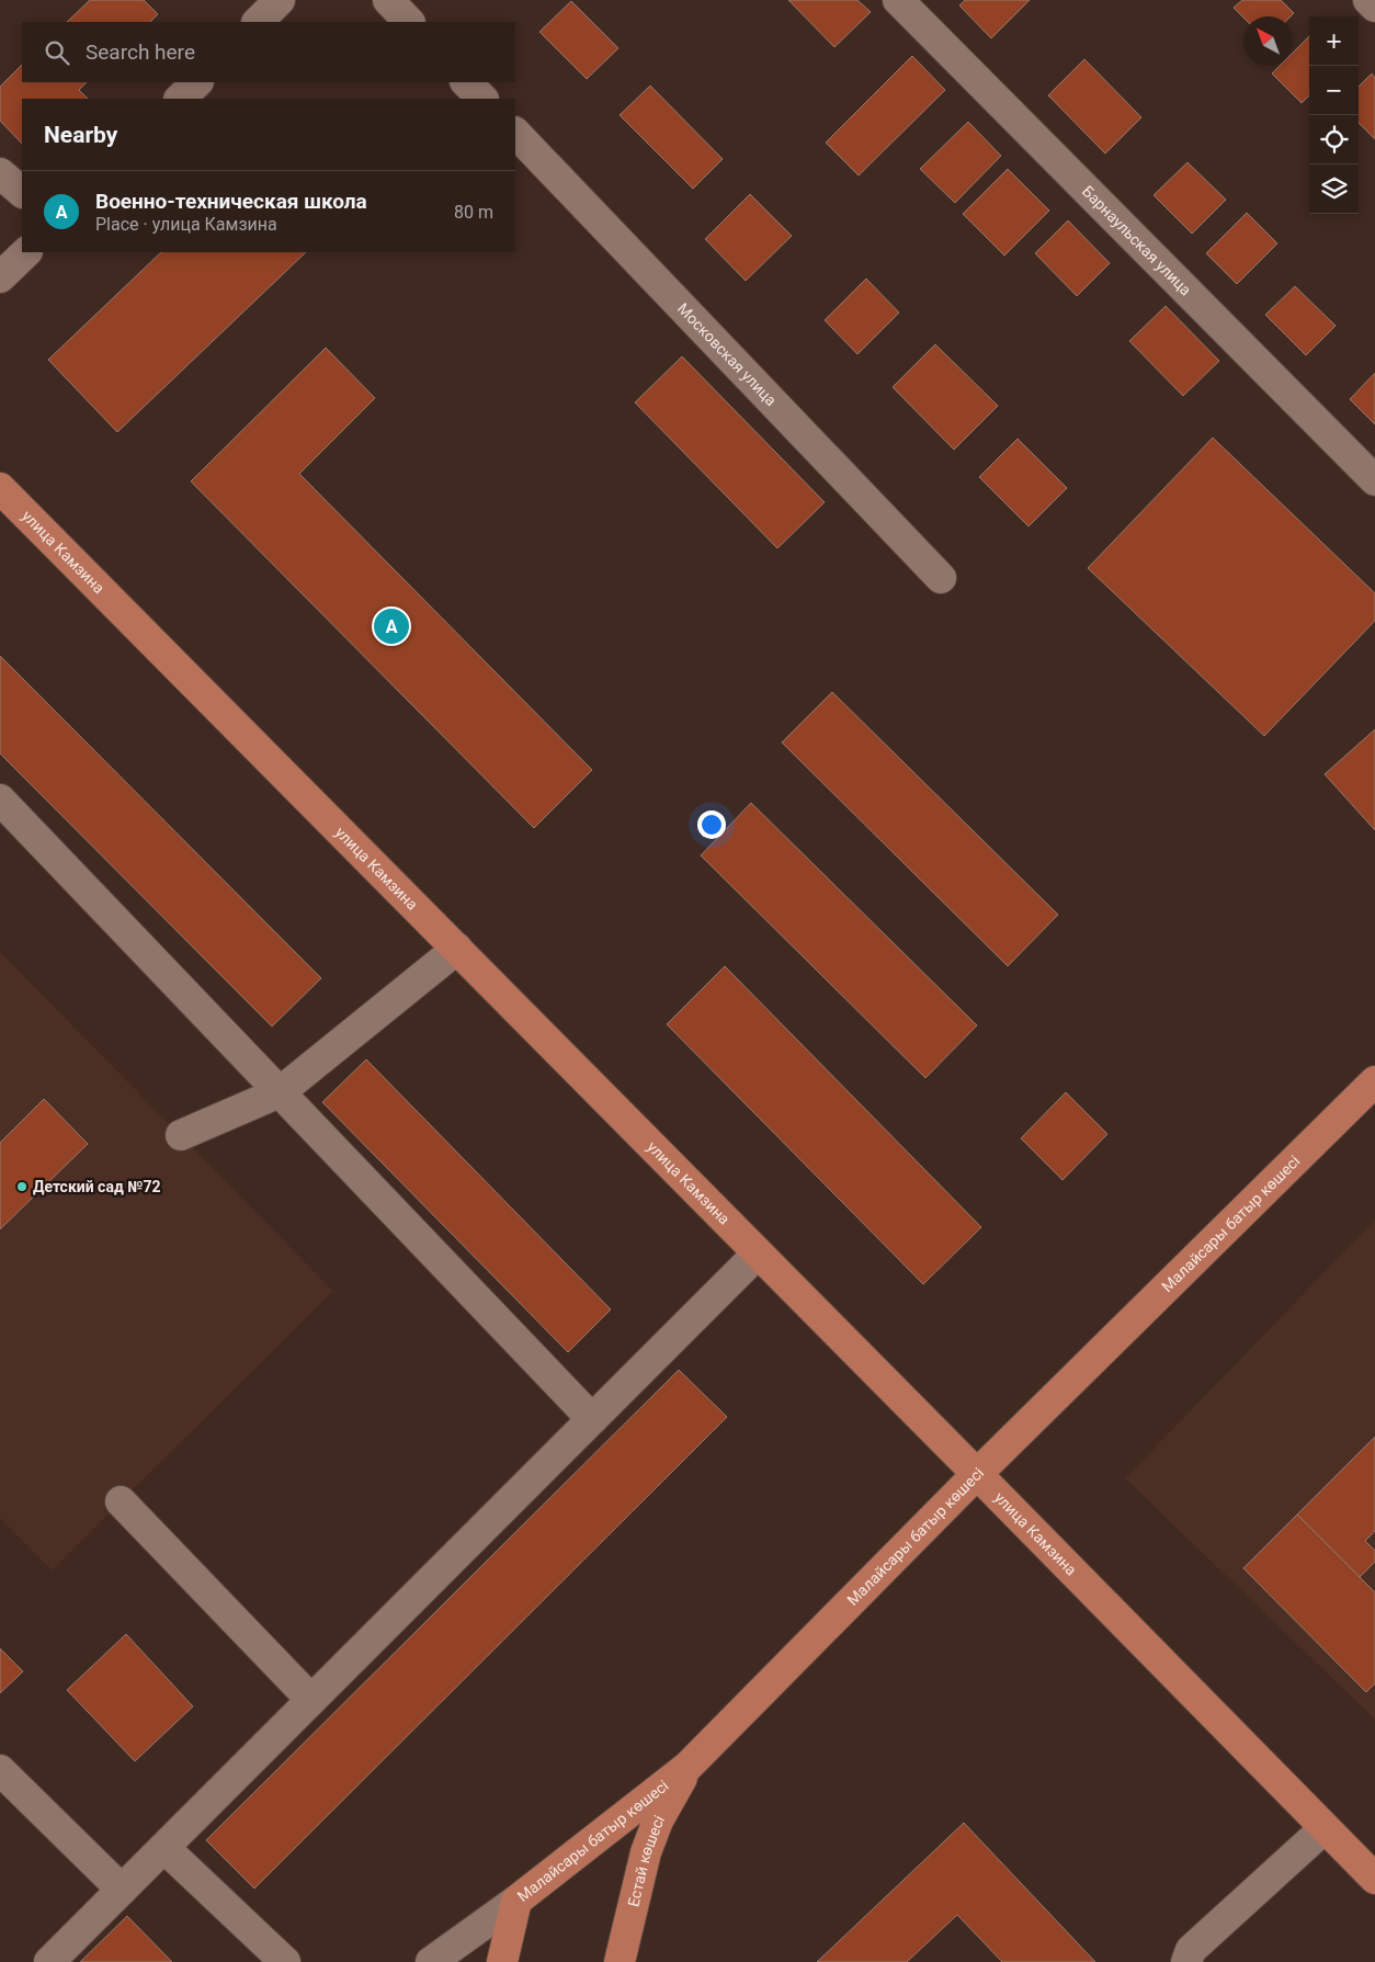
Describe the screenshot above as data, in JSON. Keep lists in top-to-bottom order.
{
  "streets": {
    "main road": ["улица Камзина", "Малайсары батыр көшесі", "Естай көшесі"],
    "street": ["Барнаульская улица", "Московская улица"]
  },
  "crossings": [
    ["улица Камзина", "Малайсары батыр көшесі"],
    ["Малайсары батыр көшесі", "Естай көшесі"]
  ],
  "places": ["Детский сад №72"],
  "north": "top left",
  "page": {
    "map_buttons": ["+", "−"],
    "search": "Search here",
    "heading": "Nearby",
    "list": [
      {
        "mark": "A",
        "name": "Военно-техническая школа",
        "note": "Place · улица Камзина",
        "value": "80 m"
      }
    ],
    "pins": "A"
  }
}
